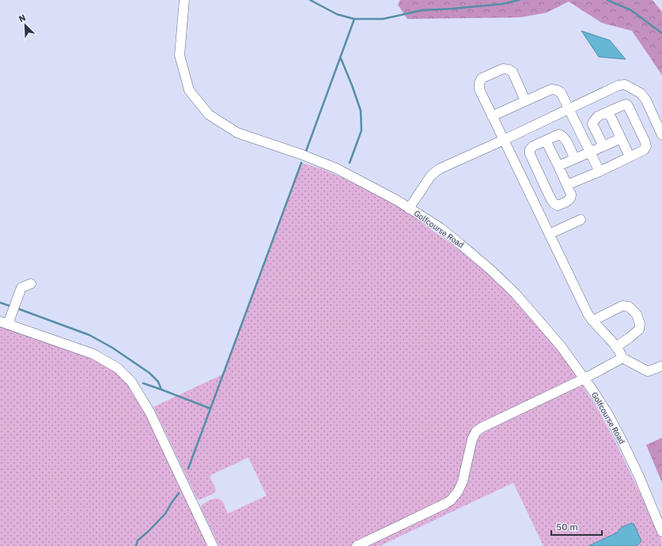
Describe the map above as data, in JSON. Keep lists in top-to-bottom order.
{
  "streets": {
    "street": ["Golfcourse Road"]
  },
  "scale_bar": "50 m",
  "north": "top left"
}
